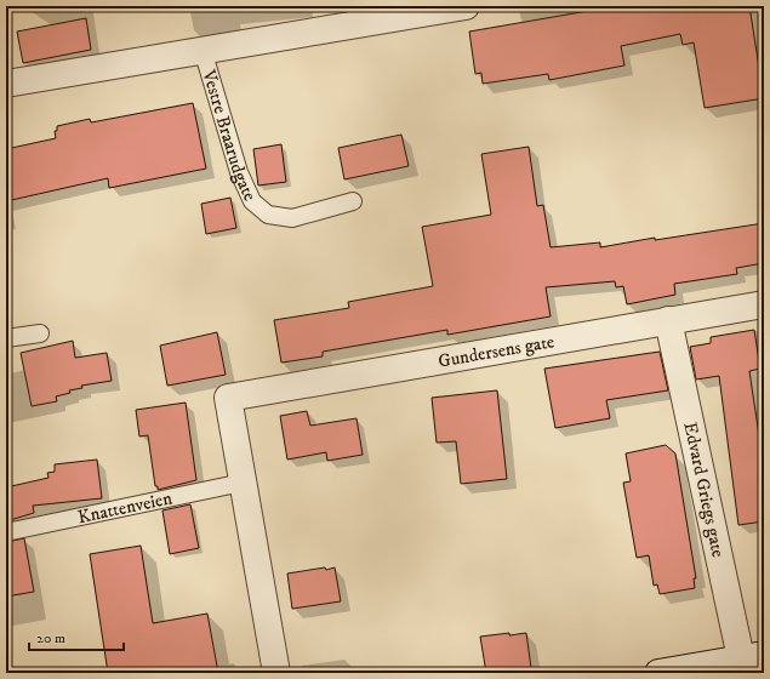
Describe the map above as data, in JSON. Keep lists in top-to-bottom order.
{
  "streets": {
    "street": ["Vestre Braarudgate", "Gundersens gate", "Edvard Griegs gate"],
    "lane": ["Knattenveien"]
  },
  "crossings": [
    ["Gundersens gate", "Edvard Griegs gate"],
    ["Gundersens gate", "Knattenveien"]
  ],
  "scale_bar": "20 m"
}
